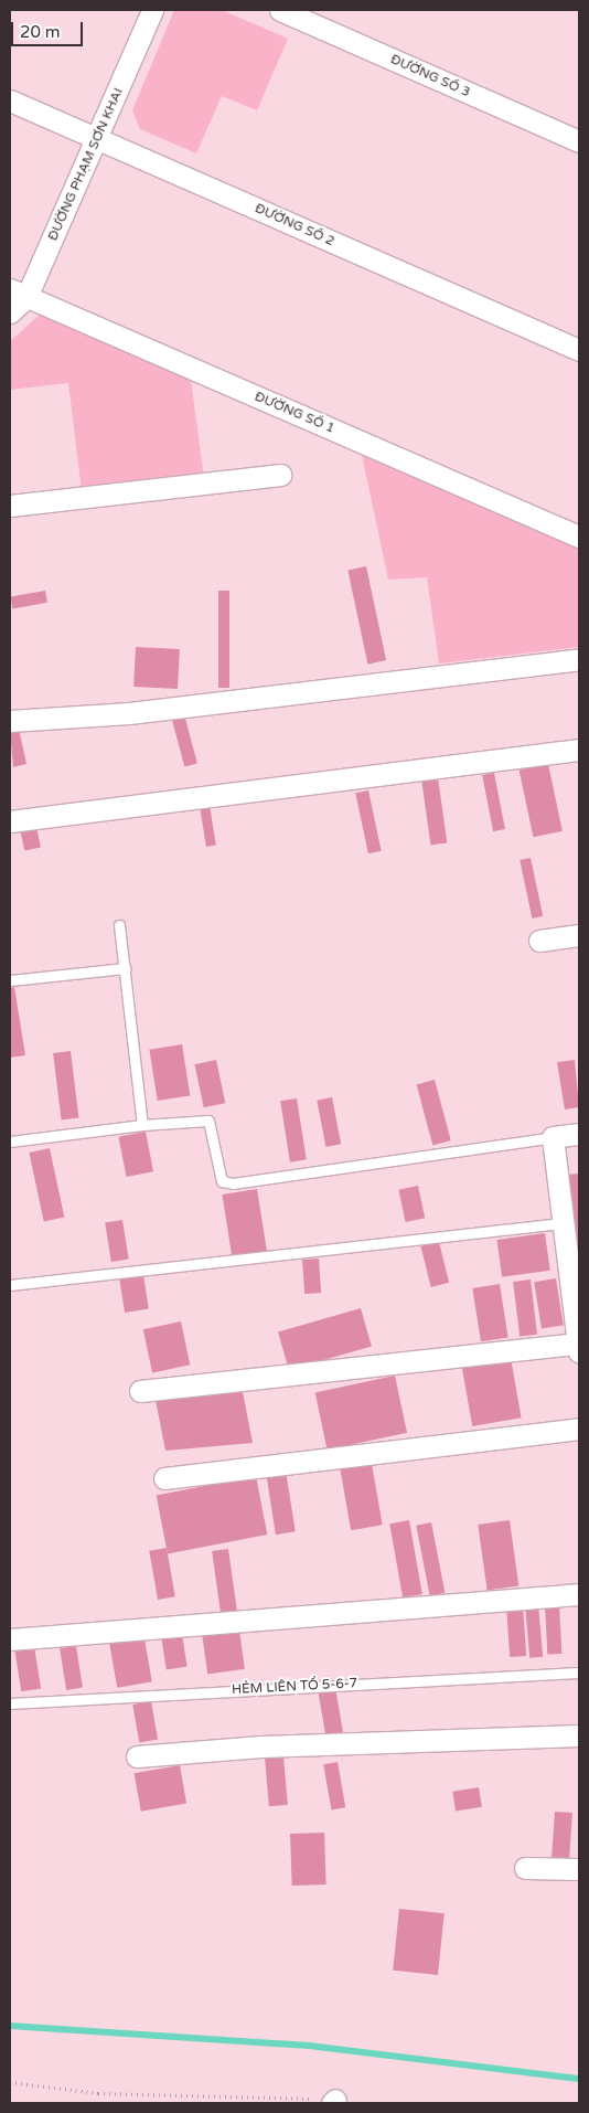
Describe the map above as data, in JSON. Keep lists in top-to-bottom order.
{
  "streets": {
    "street": [
      "ĐƯỜNG SỐ 3",
      "ĐƯỜNG PHẠM SƠN KHAI",
      "ĐƯỜNG SỐ 2",
      "ĐƯỜNG SỐ 1"
    ],
    "lane": ["HẺM LIÊN TỔ 5-6-7"]
  },
  "crossings": [
    ["ĐƯỜNG PHẠM SƠN KHAI", "ĐƯỜNG SỐ 2"],
    ["ĐƯỜNG PHẠM SƠN KHAI", "ĐƯỜNG SỐ 1"]
  ],
  "scale_bar": "20 m"
}
